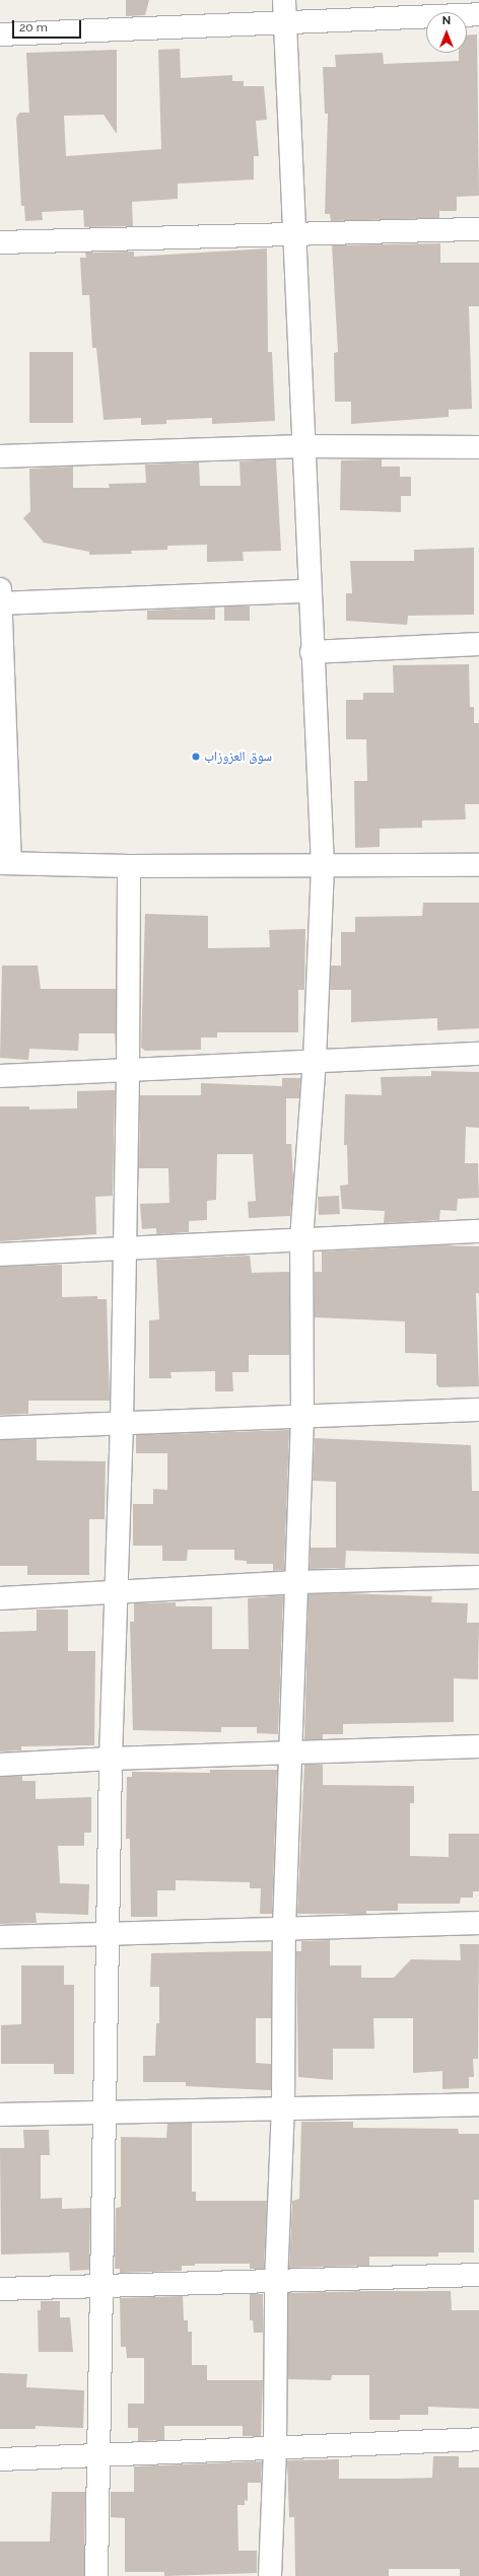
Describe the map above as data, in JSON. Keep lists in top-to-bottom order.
{
  "places": ["سوق العزوزاب"],
  "scale_bar": "20 m",
  "north": "top"
}
